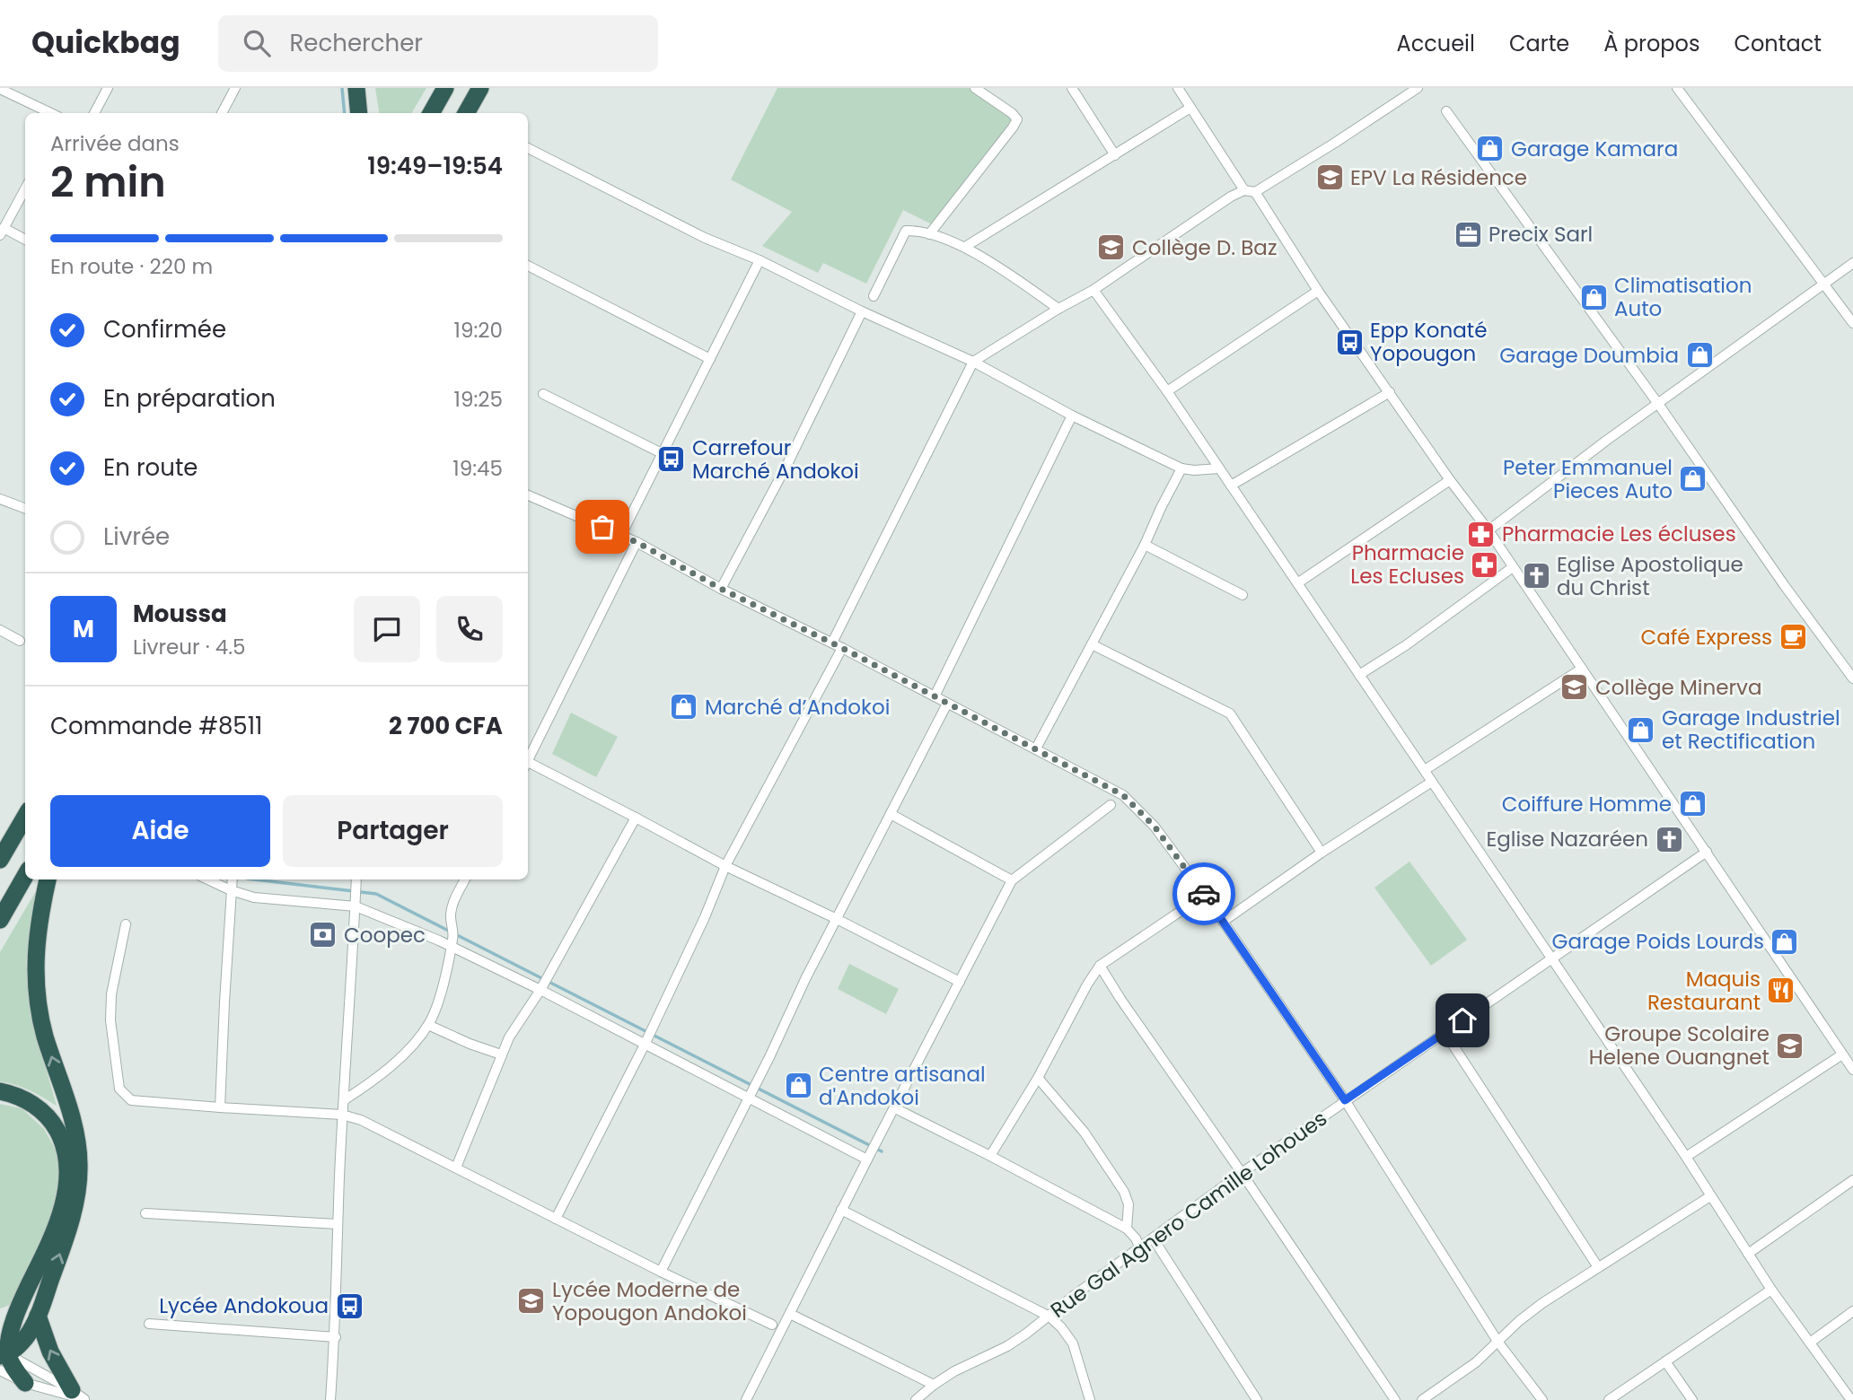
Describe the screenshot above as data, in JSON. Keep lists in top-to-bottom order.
{
  "streets": {
    "street": ["Rue Gal Agnero Camille Lohoues"]
  },
  "places": {
    "shop": [
      "Garage Kamara",
      "Climatisation Auto",
      "Garage Doumbia",
      "Peter Emmanuel Pieces Auto",
      "Marché d’Andokoi",
      "Garage Industriel et Rectification",
      "Coiffure Homme",
      "Garage Poids Lourds",
      "Centre artisanal d'Andokoi"
    ],
    "school or university": [
      "EPV La Résidence",
      "Collège D. Baz",
      "Collège Minerva",
      "Groupe Scolaire Helene Ouangnet",
      "Lycée Moderne de Yopougon Andokoi"
    ],
    "office": ["Precix Sarl"],
    "bus stop": ["Epp Konaté Yopougon", "Carrefour Marché Andokoi", "Lycée Andokoua"],
    "pharmacy": ["Pharmacie Les écluses", "Pharmacie Les Ecluses"],
    "church": ["Eglise Apostolique du Christ", "Eglise Nazaréen"],
    "cafe": ["Café Express"],
    "bank": ["Coopec"],
    "restaurant": ["Maquis Restaurant"]
  },
  "page": {
    "header": "Quickbag",
    "search": "Rechercher",
    "nav": [
      "Accueil",
      "Carte",
      "À propos",
      "Contact"
    ],
    "heading": ["2 min", "Arrivée dans", "19:49–19:54"],
    "panel": [
      "Moussa",
      "Livreur · 4.5",
      "Commande #8511",
      "2 700 CFA"
    ],
    "bar": "En route · 220 m",
    "list": [
      ["Confirmée", "19:20"],
      ["En préparation", "19:25"],
      ["En route", "19:45"],
      "Livrée"
    ],
    "round": "M",
    "buttons": ["Aide", "Partager"]
  }
}
